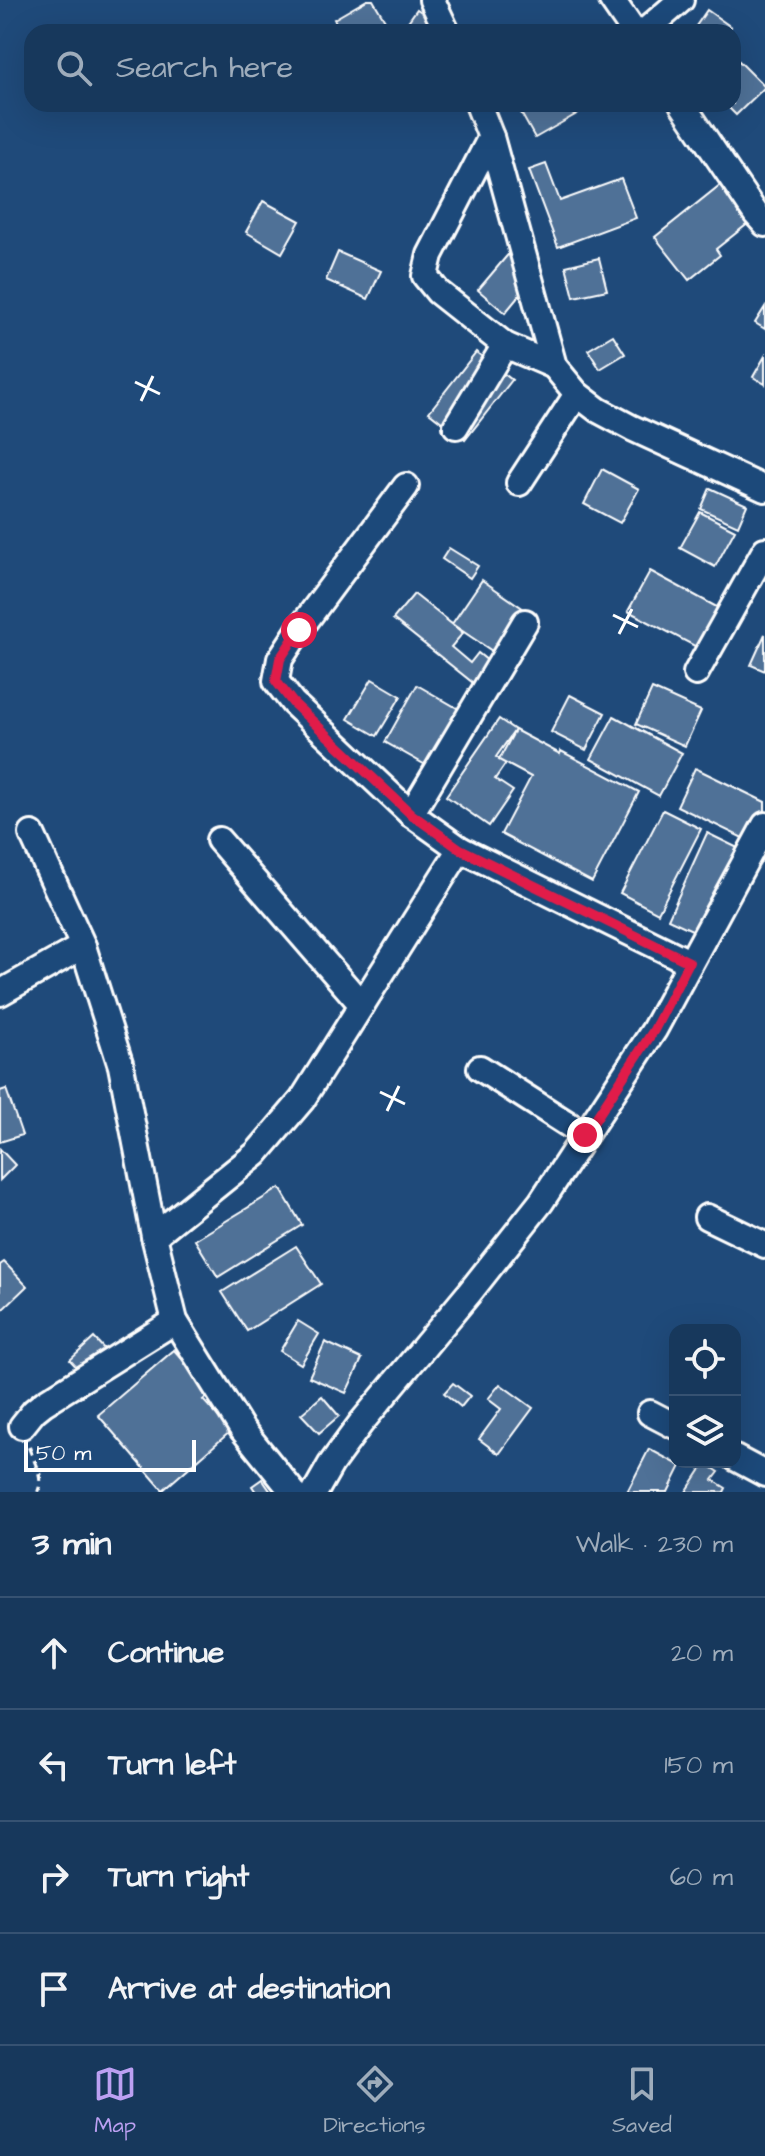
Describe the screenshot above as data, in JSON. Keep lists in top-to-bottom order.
{
  "scale_bar": "50 m",
  "page": {
    "search": "Search here",
    "scale": "50 m",
    "heading": ["3 min", "Walk · 230 m"],
    "list": [
      ["Continue", "20 m"],
      ["Turn left", "150 m"],
      ["Turn right", "60 m"],
      "Arrive at destination"
    ],
    "nav": ["Map", "Directions", "Saved"]
  }
}
